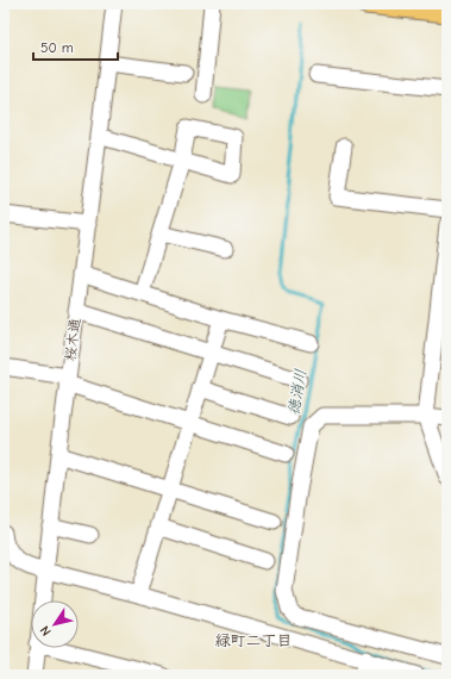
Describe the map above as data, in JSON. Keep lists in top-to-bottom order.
{
  "streets": {
    "street": ["桜木通"]
  },
  "districts": ["緑町二丁目"],
  "water": ["徳消川"],
  "scale_bar": "50 m",
  "north": "bottom left"
}
